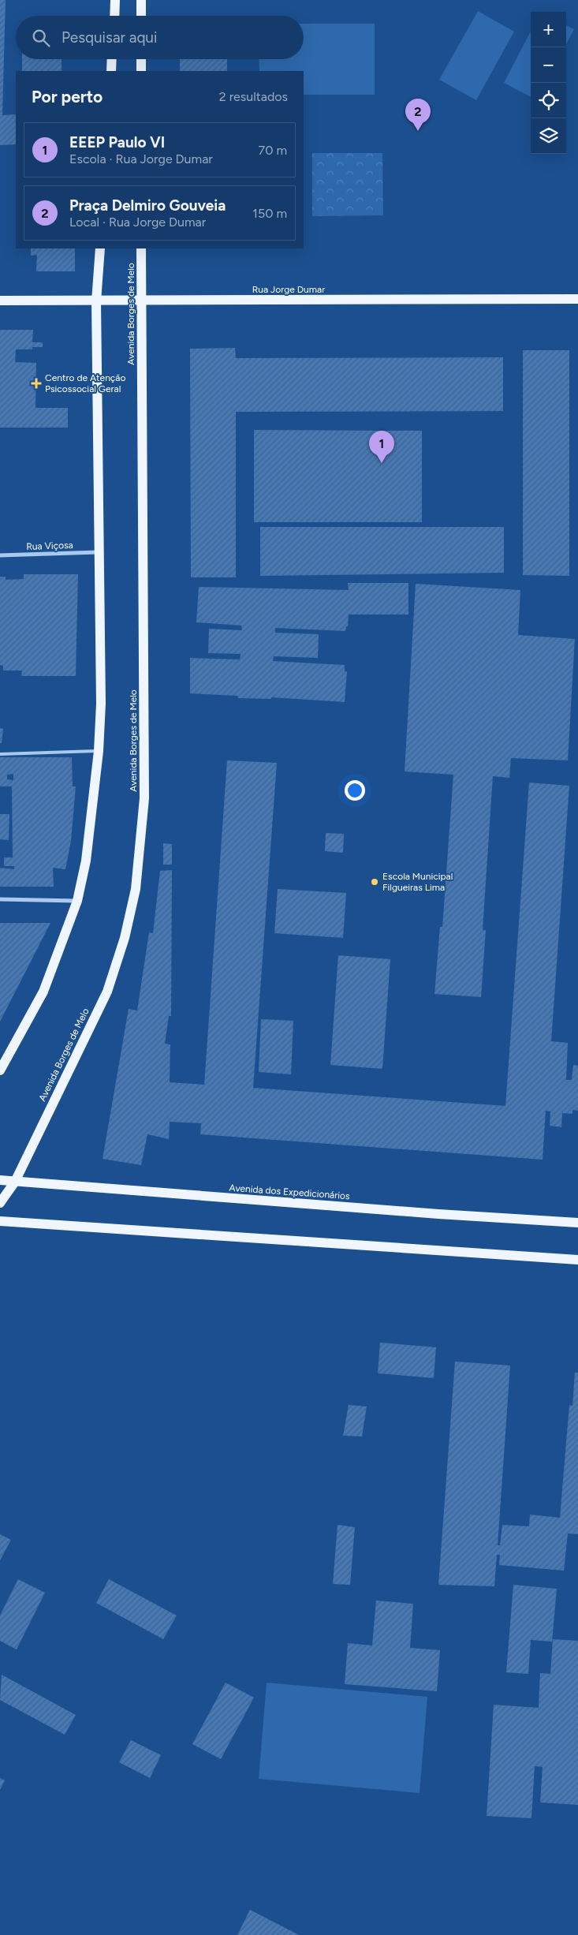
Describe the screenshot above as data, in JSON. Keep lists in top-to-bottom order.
{
  "streets": {
    "main road": ["Rua Jorge Dumar", "Avenida Borges de Melo", "Avenida dos Expedicionários"],
    "street": ["Rua Viçosa"]
  },
  "crossings": [
    ["Rua Jorge Dumar", "Avenida Borges de Melo"],
    ["Avenida Borges de Melo", "Avenida dos Expedicionários"]
  ],
  "places": {
    "health": ["Centro de Atenção Psicossocial Geral"],
    "other": ["Escola Municipal Filgueiras Lima"]
  },
  "page": {
    "map_buttons": ["+", "−"],
    "search": "Pesquisar aqui",
    "heading": ["Por perto", "2 resultados"],
    "pins": ["2", "1"],
    "list": [
      {
        "mark": "1",
        "name": "EEEP Paulo VI",
        "note": "Escola · Rua Jorge Dumar",
        "value": "70 m"
      },
      {
        "mark": "2",
        "name": "Praça Delmiro Gouveia",
        "note": "Local · Rua Jorge Dumar",
        "value": "150 m"
      }
    ]
  }
}
